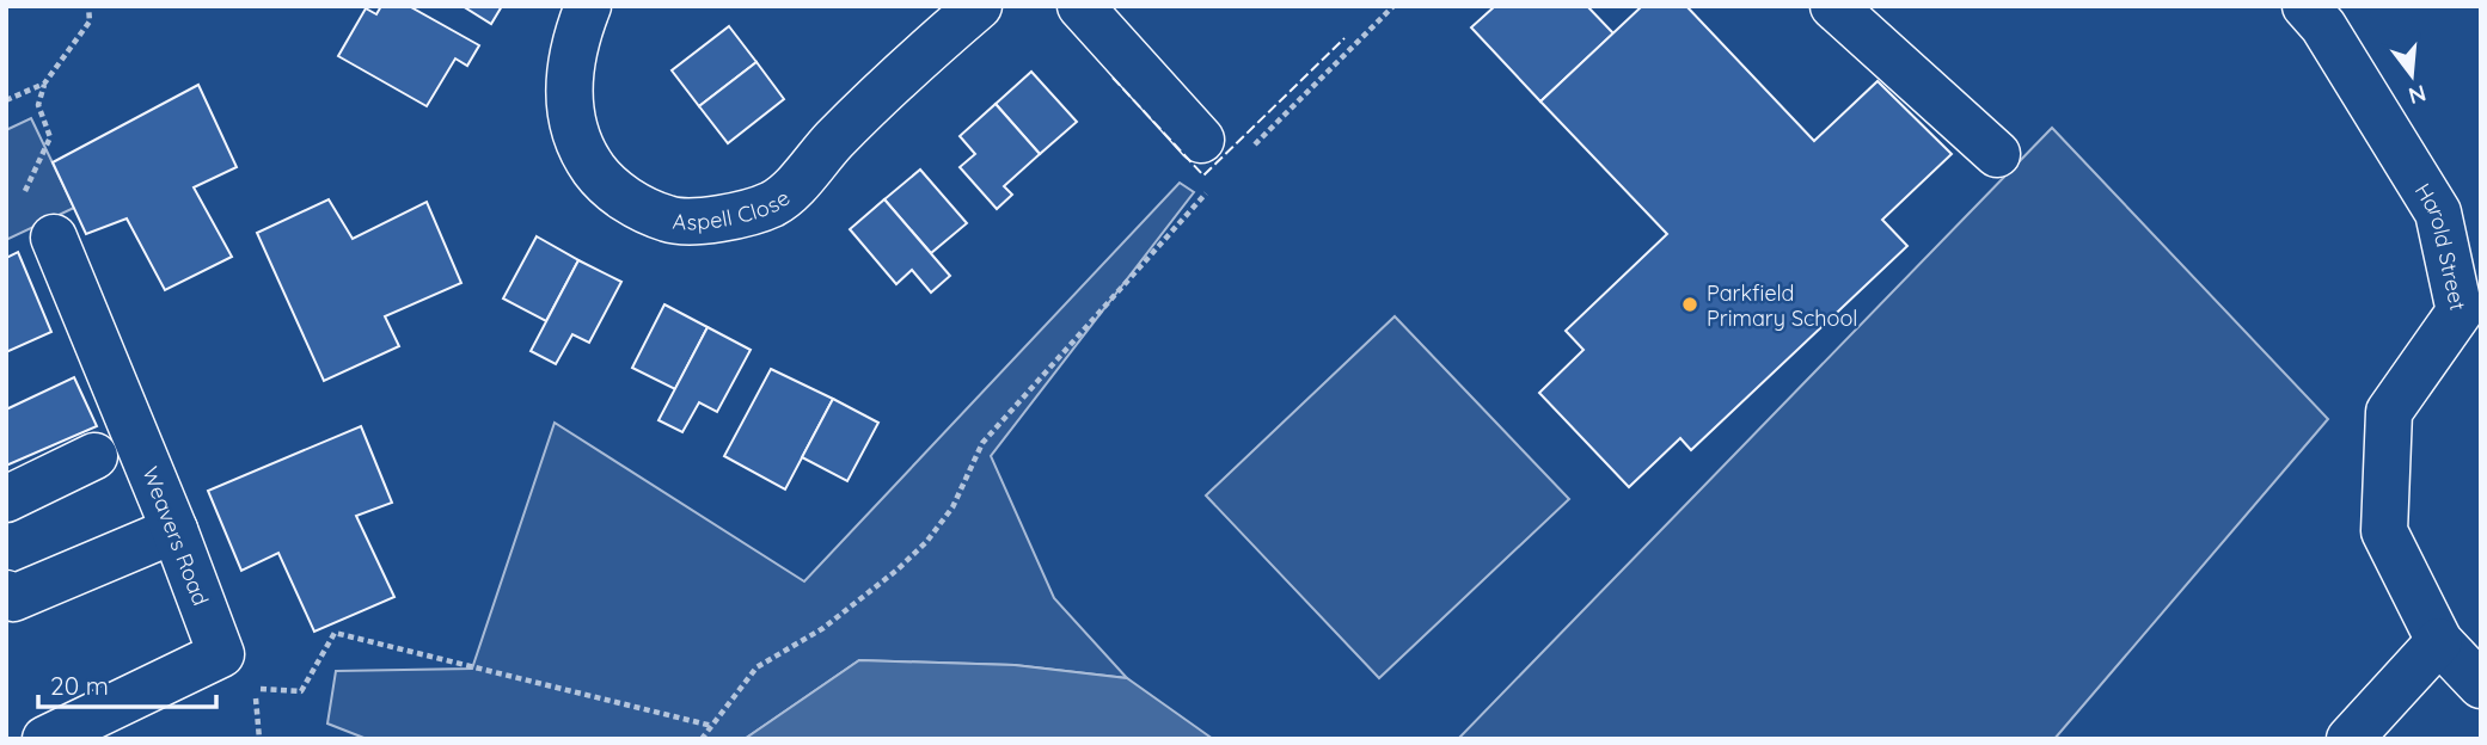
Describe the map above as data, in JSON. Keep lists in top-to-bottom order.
{
  "streets": {
    "street": ["Aspell Close", "Harold Street", "Weavers Road"]
  },
  "places": ["Parkfield Primary School"],
  "scale_bar": "20 m",
  "north": "bottom"
}
